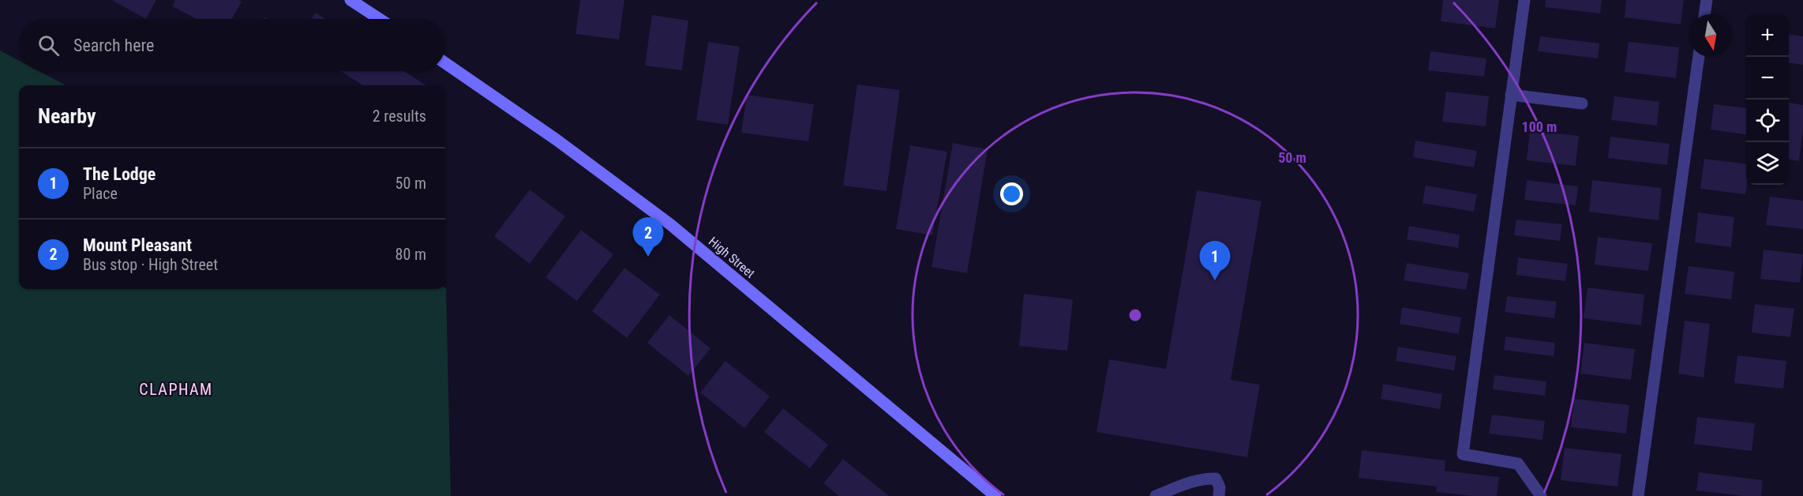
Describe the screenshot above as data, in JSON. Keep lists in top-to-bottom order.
{
  "streets": {
    "street": ["High Street"]
  },
  "districts": ["CLAPHAM"],
  "north": "bottom",
  "page": {
    "map_buttons": ["+", "−"],
    "search": "Search here",
    "heading": ["Nearby", "2 results"],
    "list": [
      {
        "mark": "1",
        "name": "The Lodge",
        "note": "Place",
        "value": "50 m"
      },
      {
        "mark": "2",
        "name": "Mount Pleasant",
        "note": "Bus stop · High Street",
        "value": "80 m"
      }
    ],
    "pins": ["2", "1"]
  },
  "rings": ["100 m", "50 m"]
}
